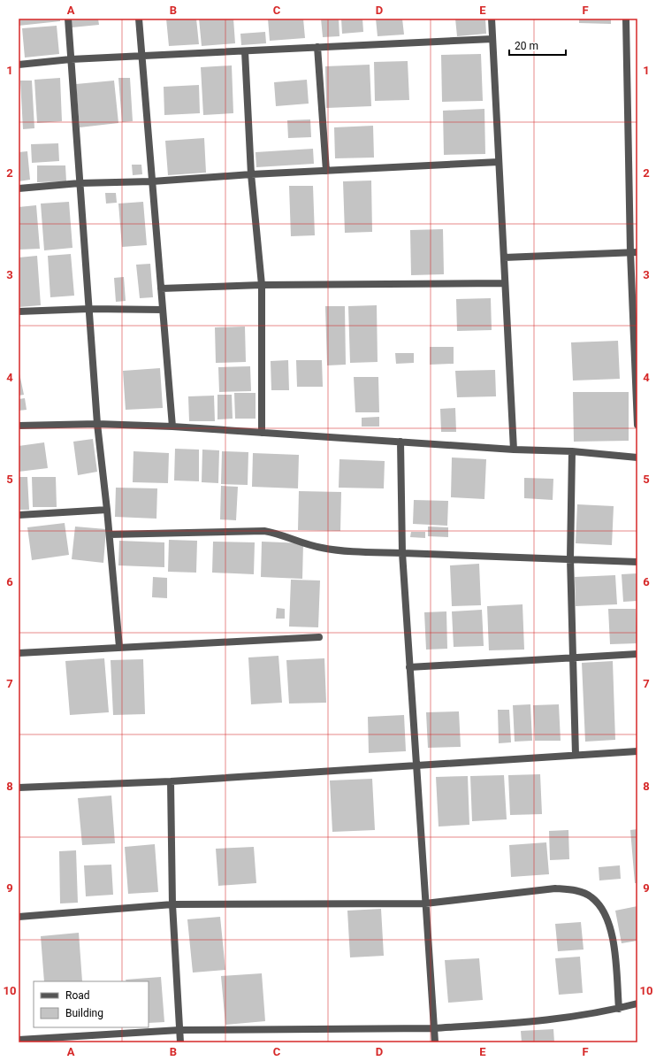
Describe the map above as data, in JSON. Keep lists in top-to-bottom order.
{
  "legend": ["Road", "Building"],
  "scale_bar": "20 m",
  "grid": {
    "columns": [
      "A",
      "B",
      "C",
      "D",
      "E",
      "F"
    ],
    "rows": [
      "1",
      "2",
      "3",
      "4",
      "5",
      "6",
      "7",
      "8",
      "9",
      "10"
    ]
  }
}
